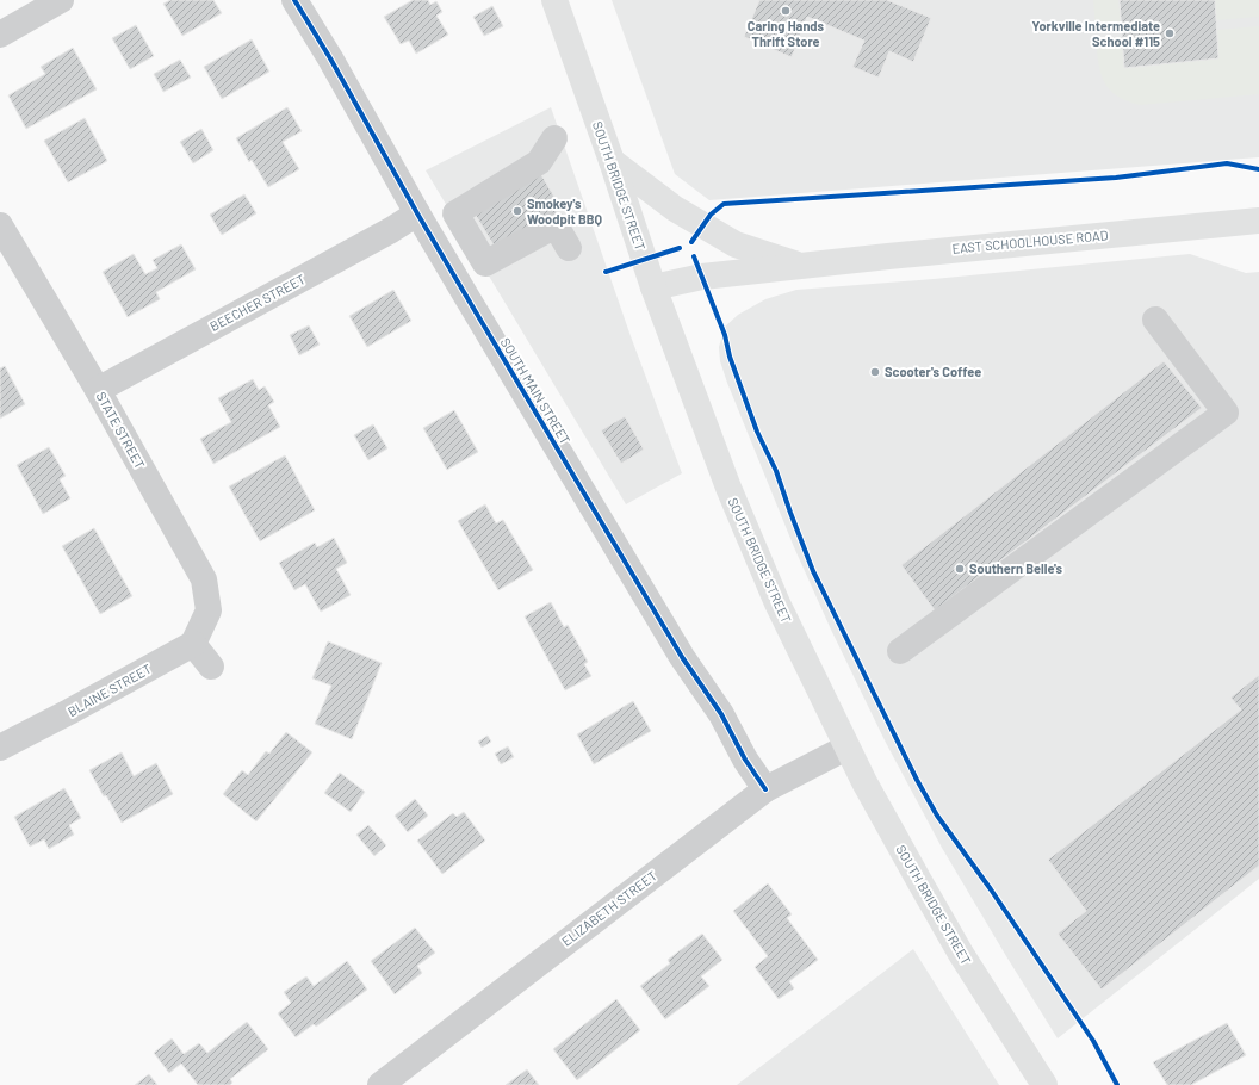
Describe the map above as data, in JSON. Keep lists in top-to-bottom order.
{
  "streets": {
    "main road": ["SOUTH BRIDGE STREET", "EAST SCHOOLHOUSE ROAD"],
    "street": [
      "BEECHER STREET",
      "SOUTH MAIN STREET",
      "STATE STREET",
      "BLAINE STREET",
      "ELIZABETH STREET"
    ]
  },
  "crossings": [
    ["SOUTH BRIDGE STREET", "EAST SCHOOLHOUSE ROAD"],
    ["SOUTH BRIDGE STREET", "ELIZABETH STREET"],
    ["BEECHER STREET", "SOUTH MAIN STREET"],
    ["BEECHER STREET", "STATE STREET"],
    ["SOUTH MAIN STREET", "ELIZABETH STREET"],
    ["STATE STREET", "BLAINE STREET"]
  ],
  "places": [
    "Caring Hands Thrift Store",
    "Yorkville Intermediate School #115",
    "Smokey's Woodpit BBQ",
    "Scooter's Coffee",
    "Southern Belle's"
  ]
}
